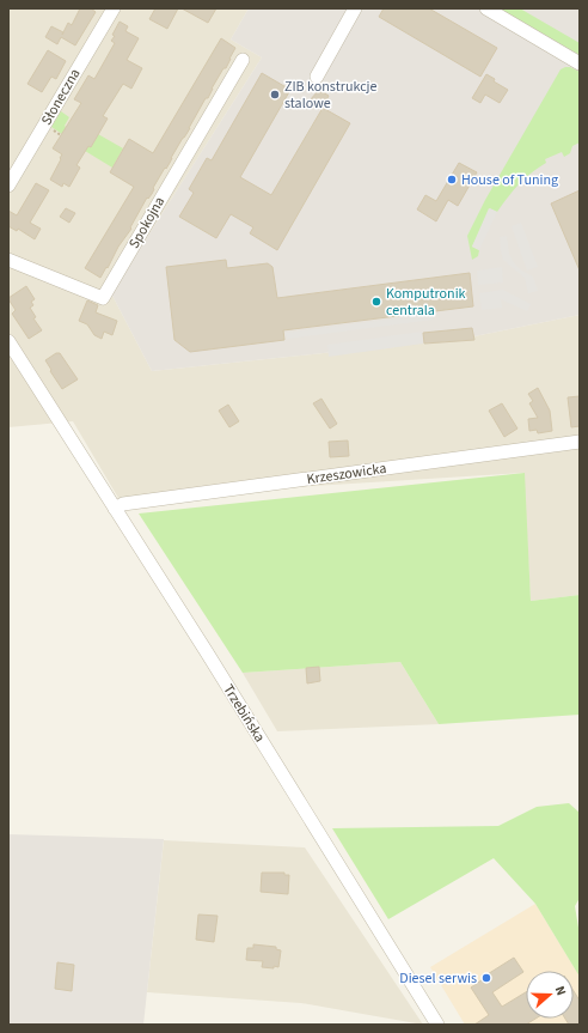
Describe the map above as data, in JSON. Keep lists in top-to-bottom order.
{
  "streets": {
    "street": [
      "Słoneczna",
      "Spokojna",
      "Krzeszowicka",
      "Trzebińska"
    ]
  },
  "crossings": [
    ["Krzeszowicka", "Trzebińska"]
  ],
  "places": [
    "ZIB konstrukcje stalowe",
    "House of Tuning",
    "Komputronik centrala",
    "Diesel serwis"
  ],
  "north": "right"
}
